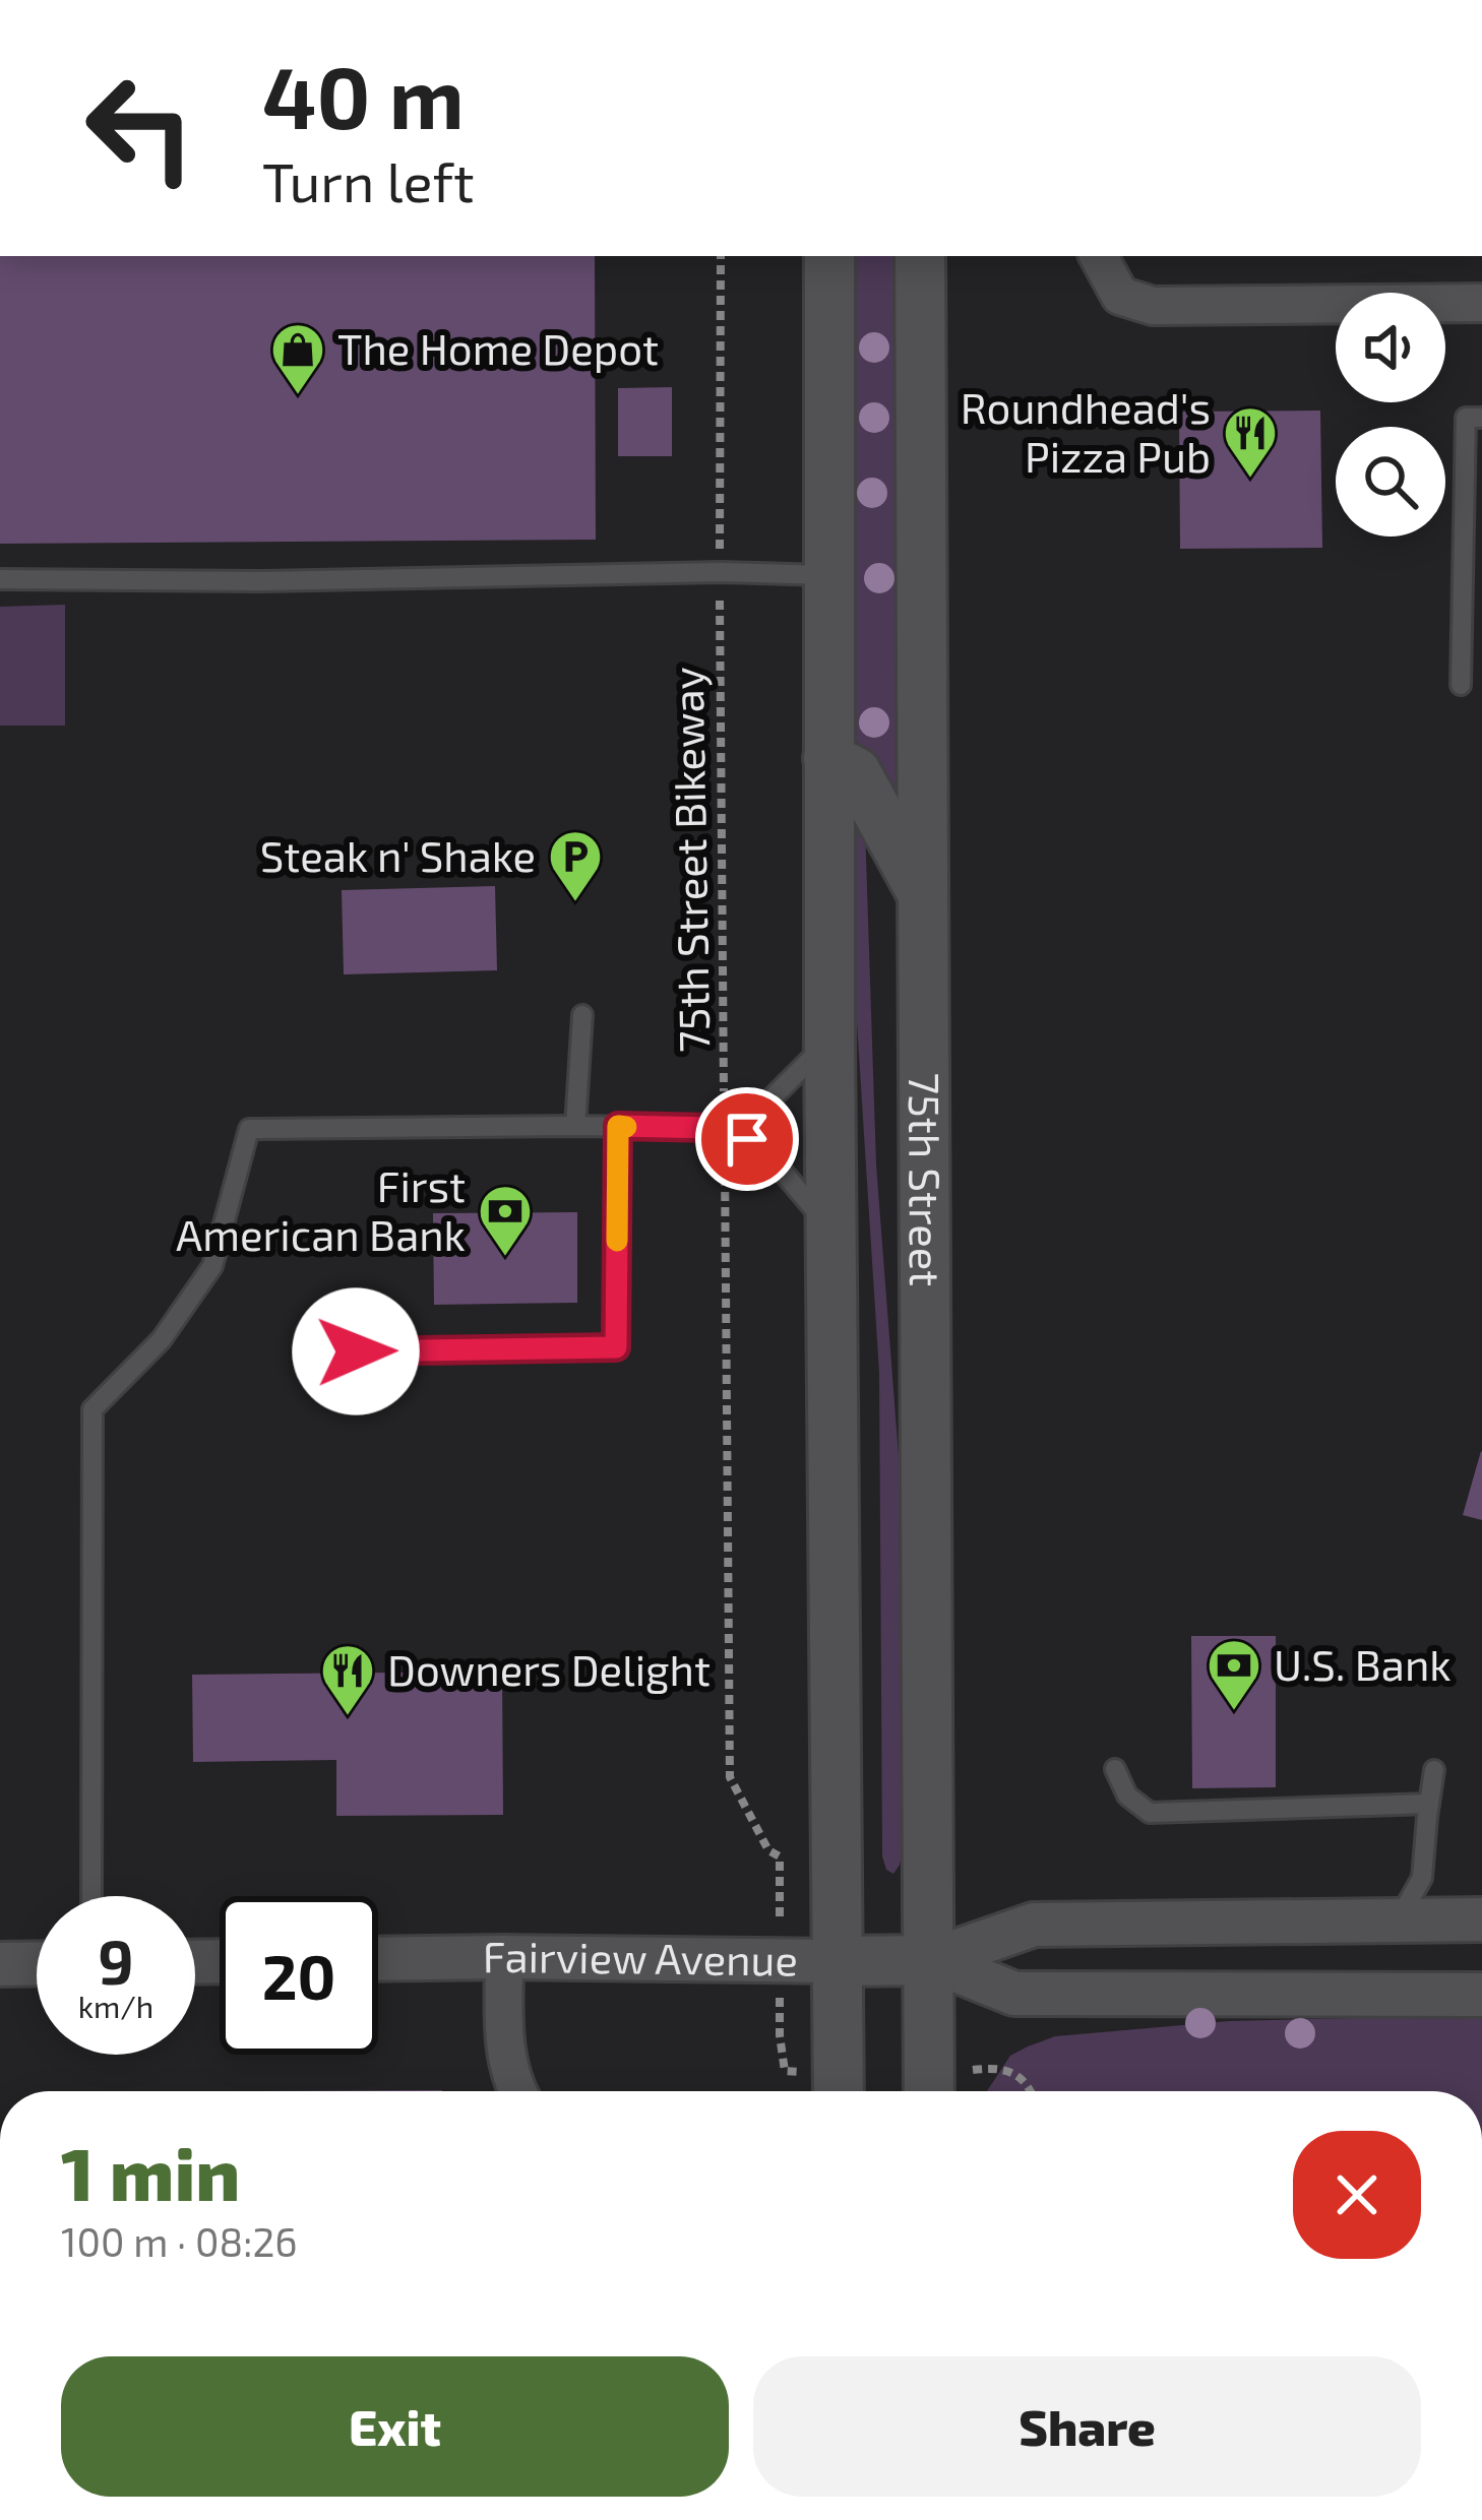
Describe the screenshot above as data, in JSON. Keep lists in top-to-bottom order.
{
  "streets": {
    "main road": ["75th Street", "Fairview Avenue"],
    "path": ["75th Street Bikeway"]
  },
  "crossings": [
    ["75th Street Bikeway", "Fairview Avenue"],
    ["75th Street", "Fairview Avenue"]
  ],
  "places": {
    "shop": ["The Home Depot"],
    "restaurant": ["Roundhead's Pizza Pub", "Downers Delight"],
    "parking": ["Steak n' Shake"],
    "bank": ["First American Bank", "U.S. Bank"]
  },
  "page": {
    "turn": ["40 m", "Turn left"],
    "speed": "9 km/h",
    "limit": "20",
    "heading": ["1 min", "100 m · 08:26"],
    "buttons": ["Exit", "Share"]
  }
}
